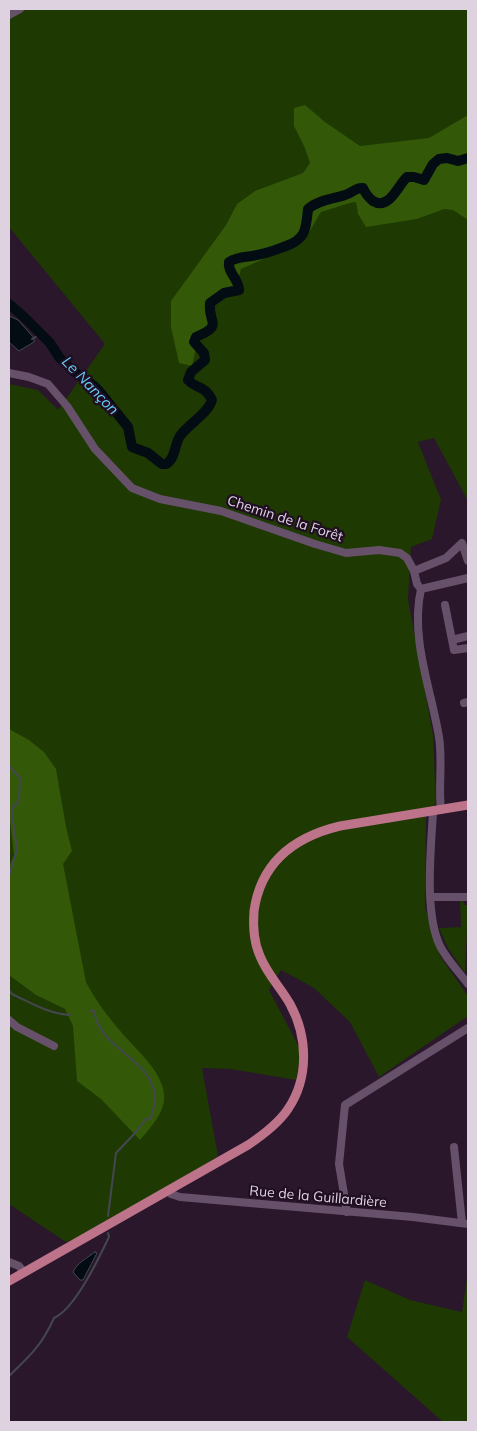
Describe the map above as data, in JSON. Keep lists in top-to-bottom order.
{
  "streets": {
    "street": ["Chemin de la Forêt", "Rue de la Guillardière"]
  },
  "water": ["Le Nançon"]
}
